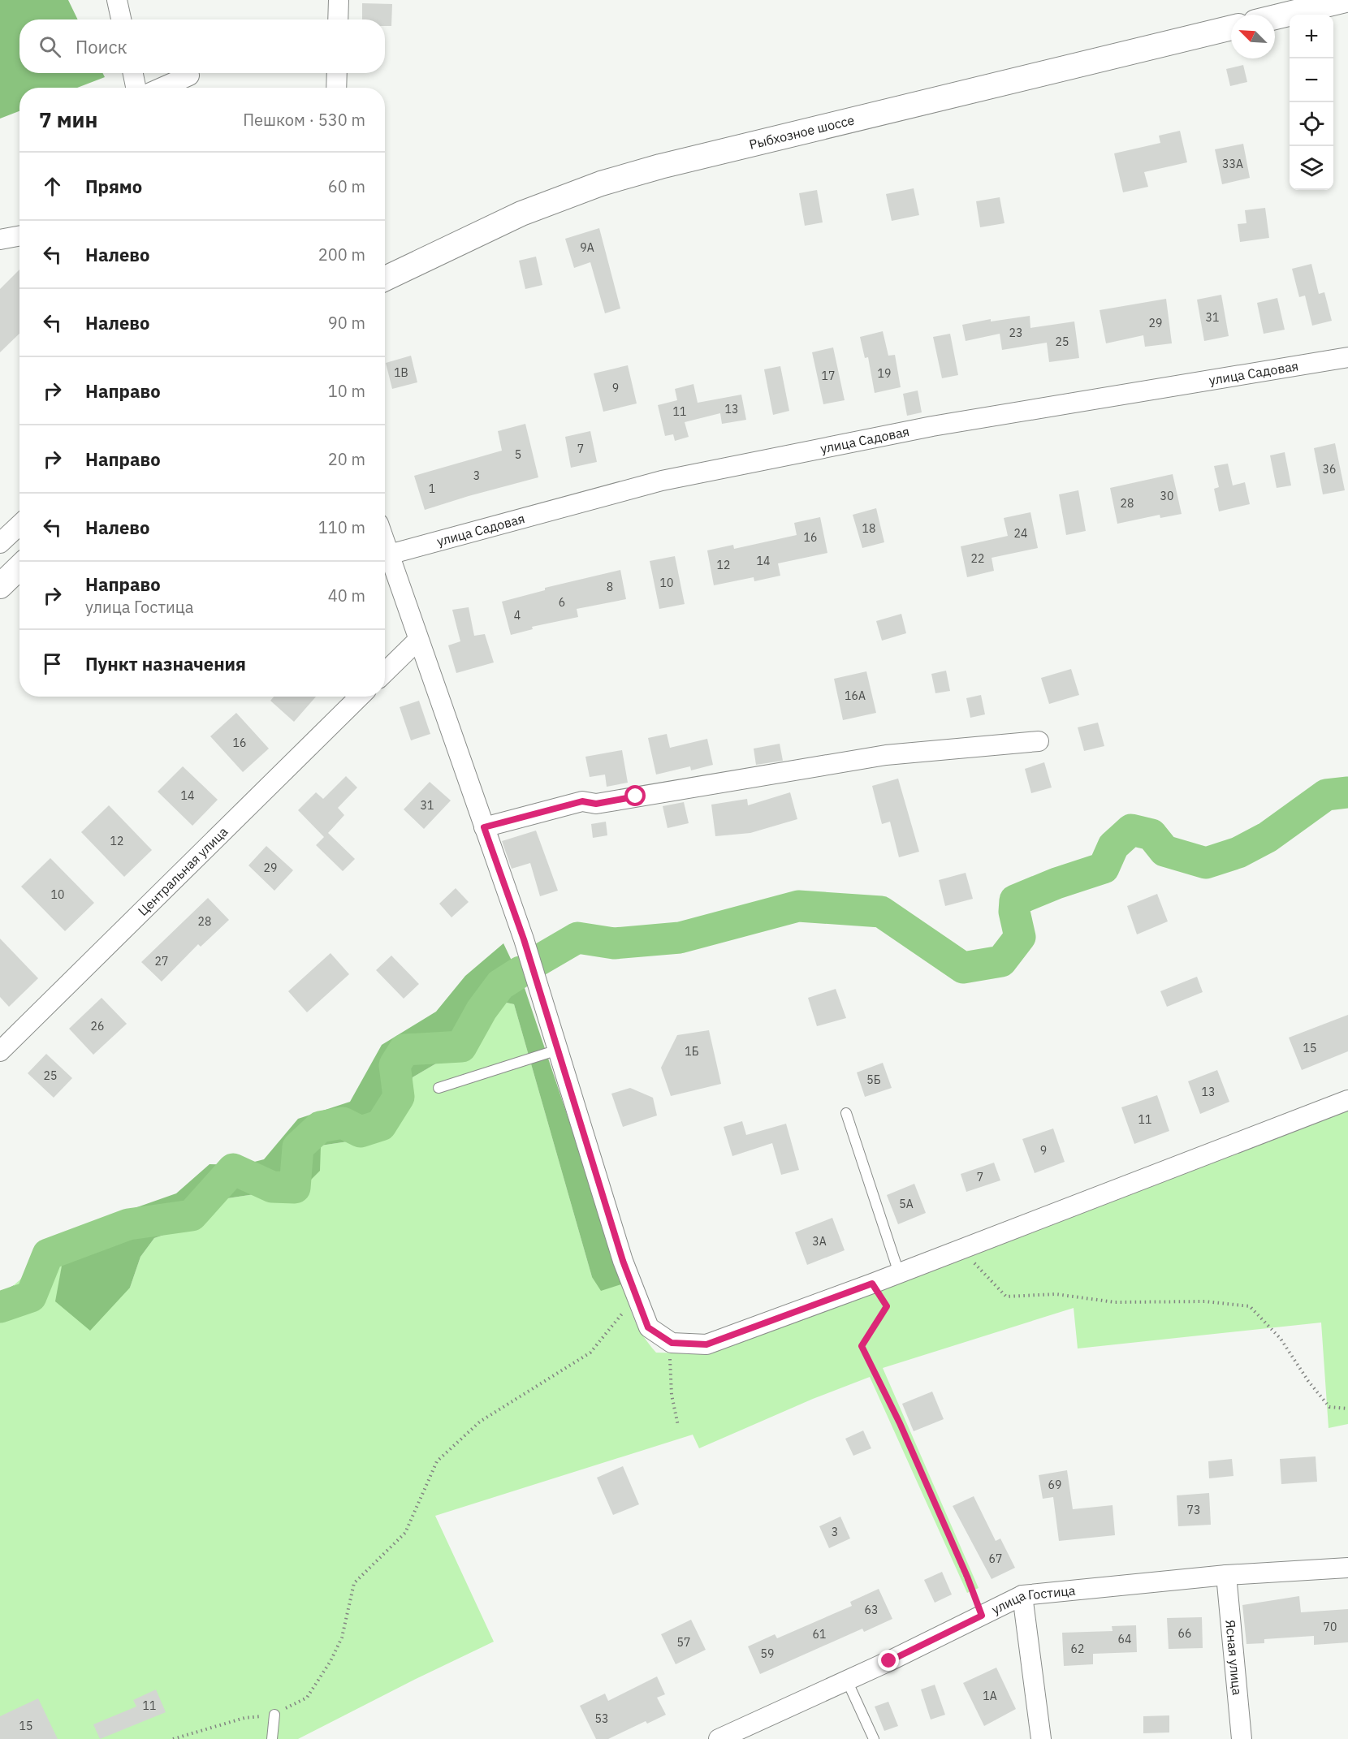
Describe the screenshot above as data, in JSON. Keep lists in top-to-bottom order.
{
  "streets": {
    "street": [
      "Рыбхозное шоссе",
      "улица Садовая",
      "Центральная улица",
      "улица Гостица",
      "Ясная улица"
    ]
  },
  "crossings": [
    ["улица Гостица", "Ясная улица"]
  ],
  "house_numbers": [
    "33А",
    "9А",
    "31",
    "29",
    "23",
    "25",
    "1В",
    "19",
    "17",
    "9",
    "13",
    "11",
    "7",
    "5",
    "36",
    "3",
    "1",
    "30",
    "28",
    "18",
    "24",
    "16",
    "22",
    "14",
    "12",
    "10",
    "8",
    "6",
    "4",
    "16А",
    "16",
    "14",
    "31",
    "12",
    "29",
    "10",
    "28",
    "27",
    "26",
    "15",
    "1Б",
    "25",
    "5Б",
    "13",
    "11",
    "9",
    "7",
    "5А",
    "3А",
    "69",
    "73",
    "3",
    "67",
    "63",
    "70",
    "66",
    "61",
    "64",
    "57",
    "62",
    "59",
    "1А",
    "11",
    "53",
    "15"
  ],
  "north": "top left",
  "page": {
    "map_buttons": ["+", "−"],
    "search": "Поиск",
    "heading": ["7 мин", "Пешком · 530 m"],
    "list": [
      ["Прямо", "60 m"],
      ["Налево", "200 m"],
      ["Налево", "90 m"],
      ["Направо", "10 m"],
      ["Направо", "20 m"],
      ["Налево", "110 m"],
      ["Направо", "улица Гостица", "40 m"],
      "Пункт назначения"
    ]
  }
}
